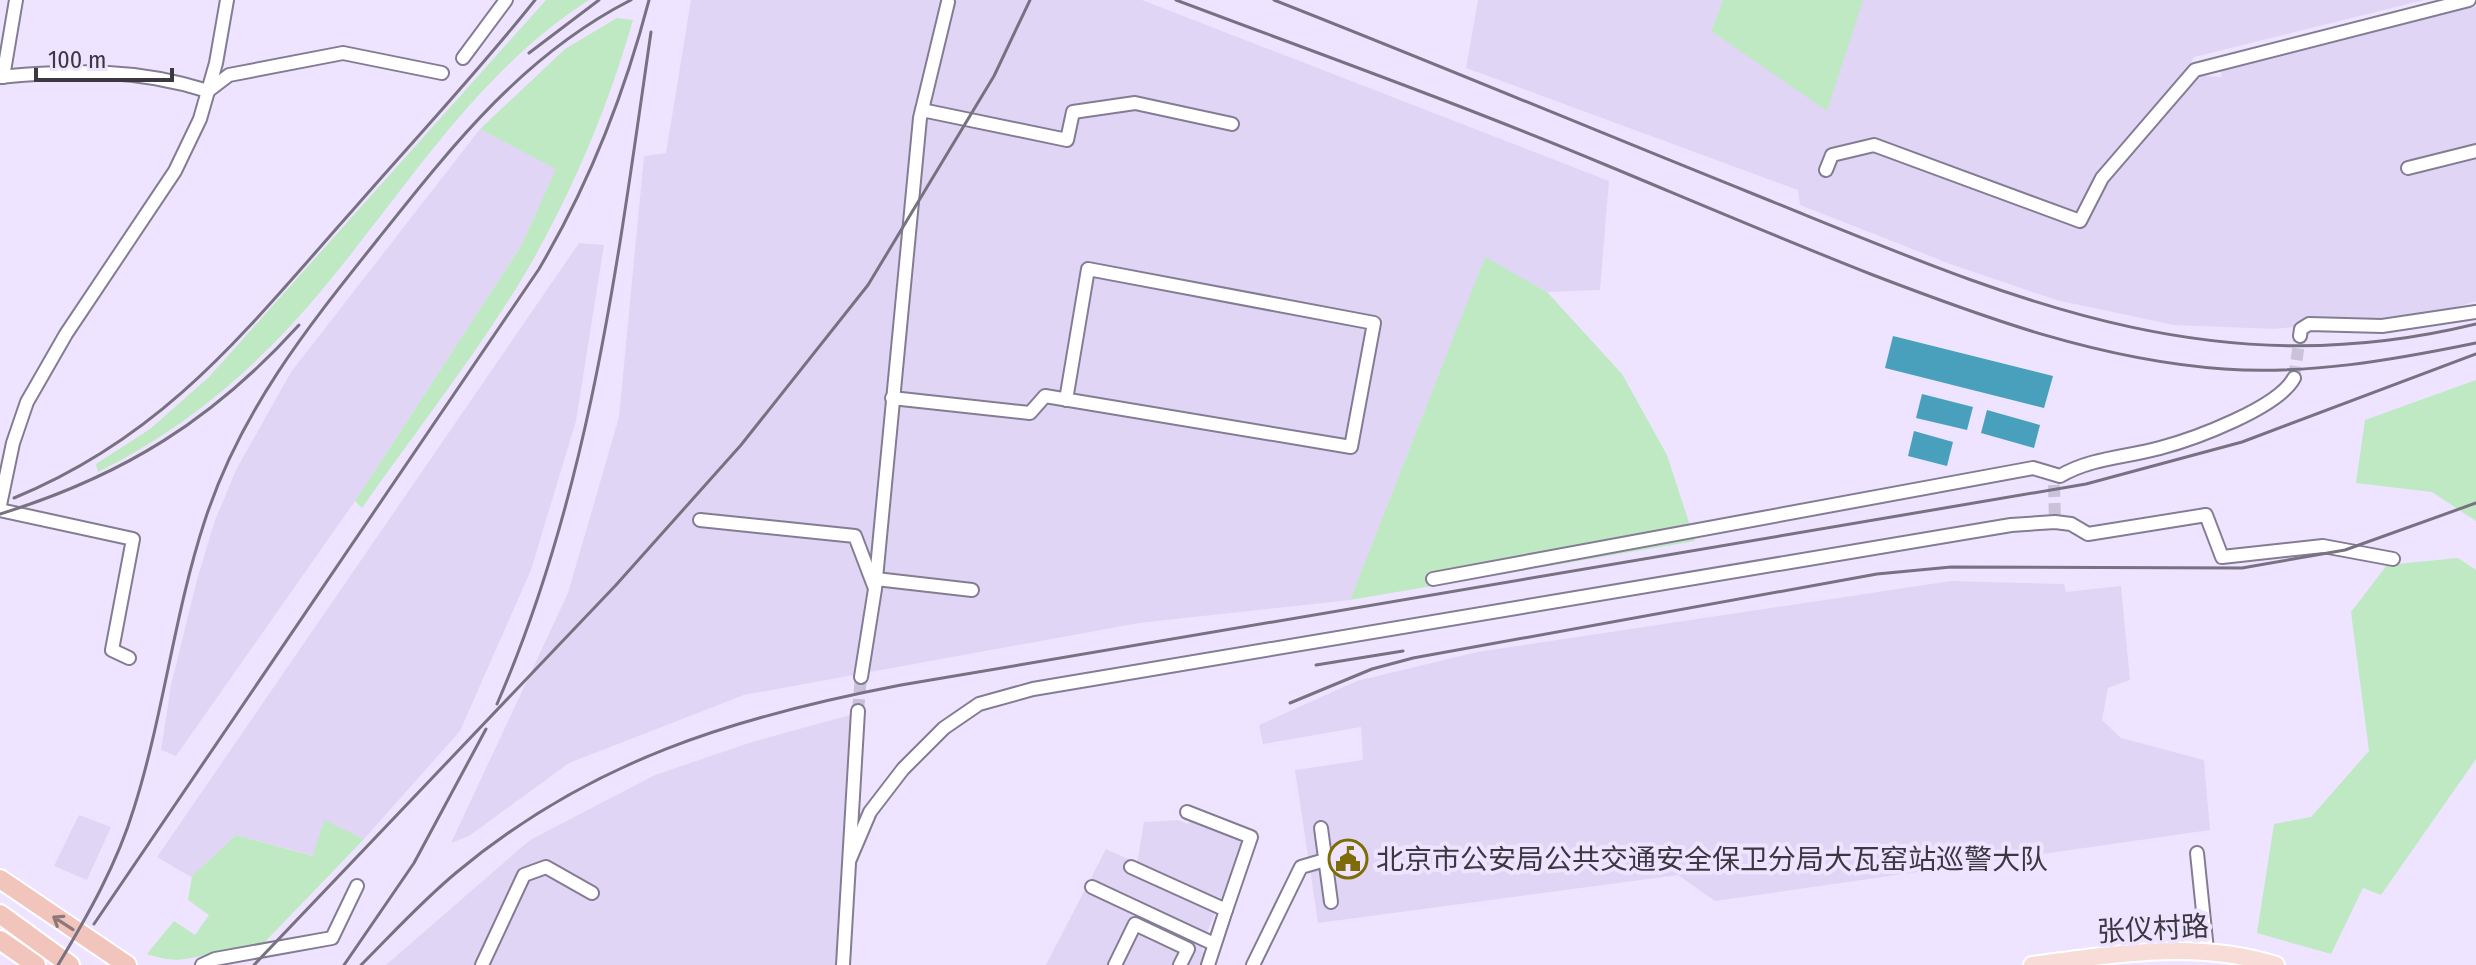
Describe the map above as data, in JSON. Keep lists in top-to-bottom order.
{
  "streets": {
    "main road": ["张仪村路"]
  },
  "places": {
    "public building": ["北京市公安局公共交通安全保卫分局大瓦窑站巡警大队"]
  },
  "scale_bar": "100 m"
}
